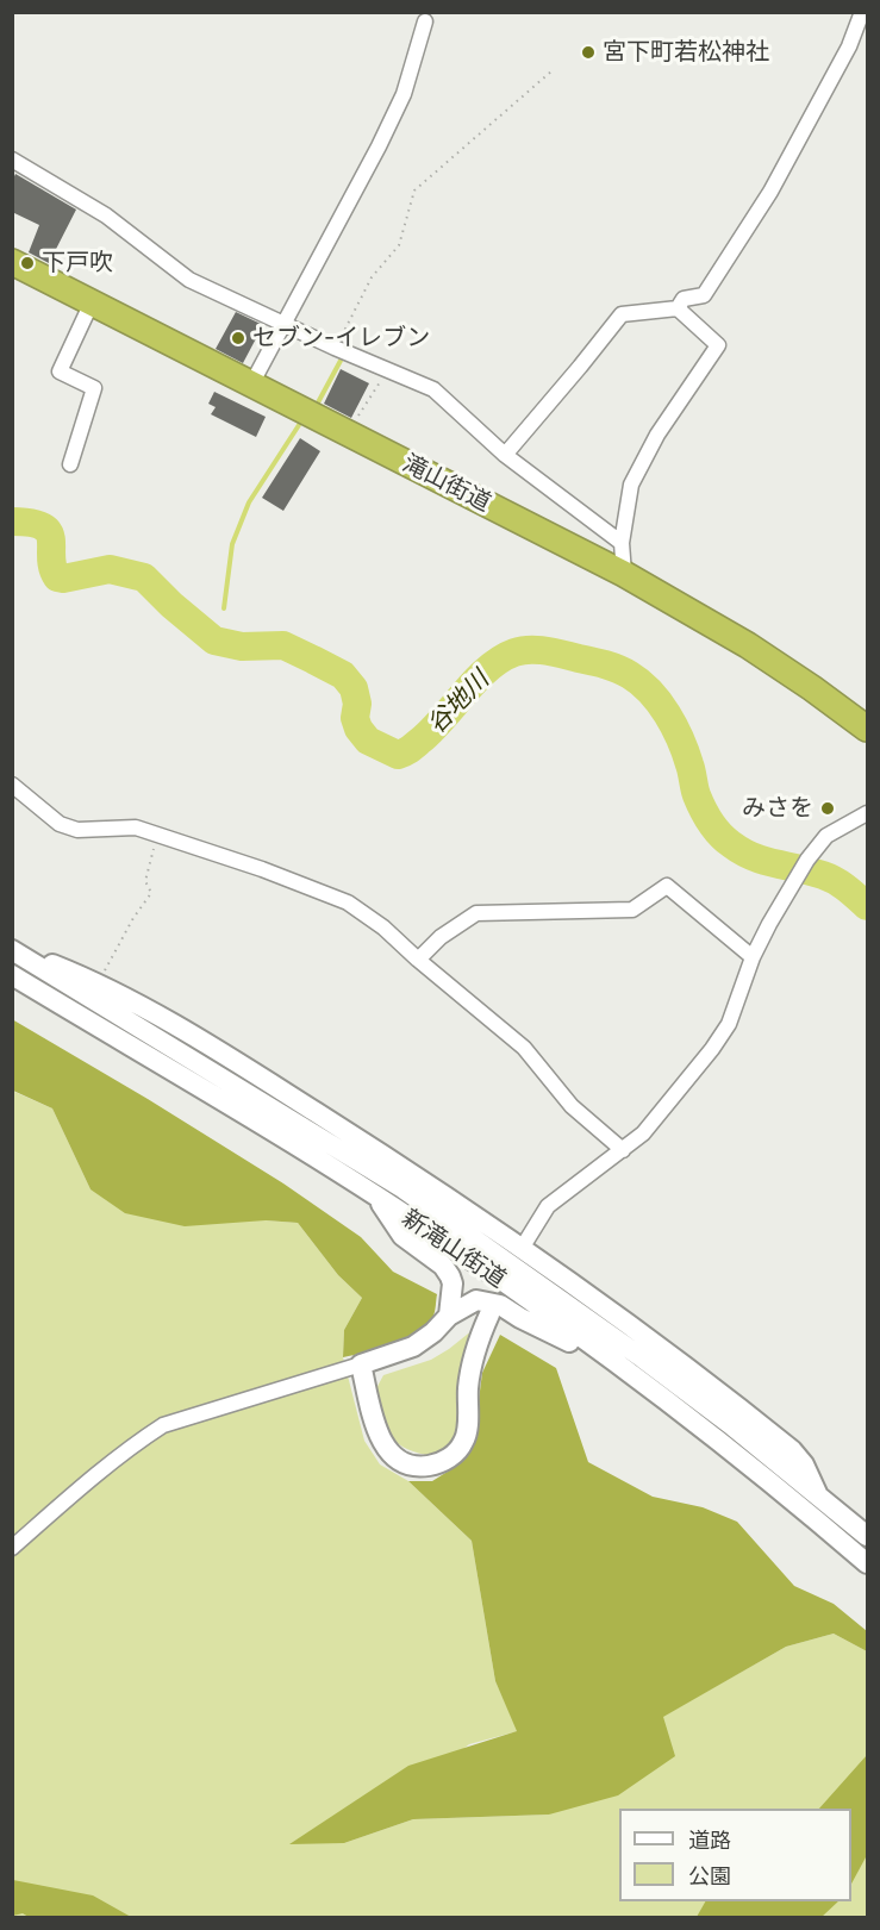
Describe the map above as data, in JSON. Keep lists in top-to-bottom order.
{
  "streets": {
    "highway": ["滝山街道"],
    "main road": ["新滝山街道"]
  },
  "water": ["谷地川"],
  "places": [
    "宮下町若松神社",
    "下戸吹",
    "セブン-イレブン",
    "みさを"
  ],
  "legend": ["道路", "公園"]
}
